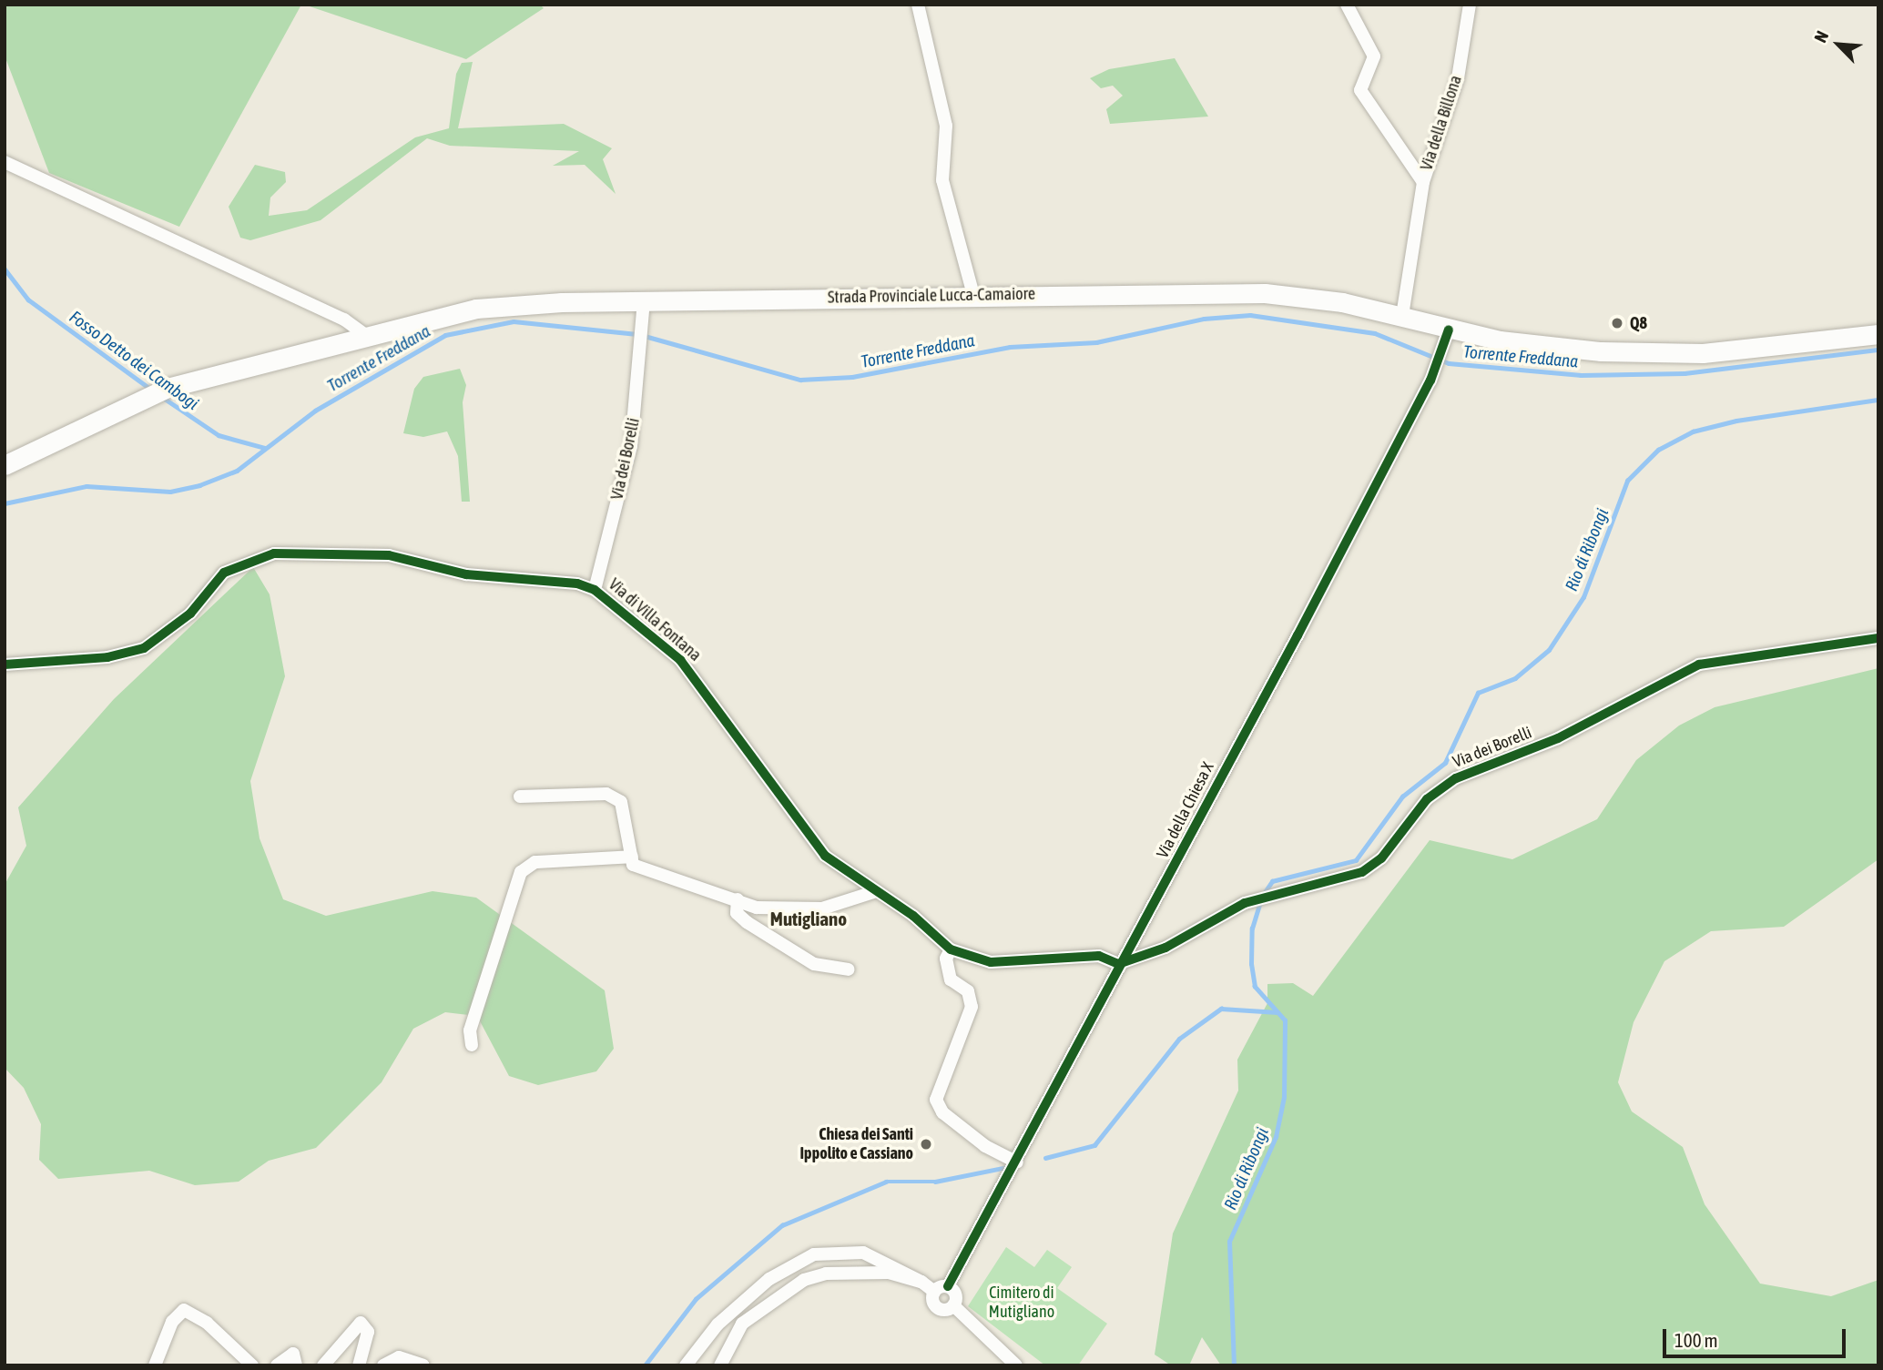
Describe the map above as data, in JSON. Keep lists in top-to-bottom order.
{
  "streets": {
    "main road": ["Strada Provinciale Lucca-Camaiore"],
    "street": [
      "Via della Billona",
      "Via dei Borelli",
      "Via di Villa Fontana",
      "Via della Chiesa X"
    ]
  },
  "crossings": [
    ["Via della Billona", "Strada Provinciale Lucca-Camaiore"],
    ["Strada Provinciale Lucca-Camaiore", "Via dei Borelli"],
    ["Strada Provinciale Lucca-Camaiore", "Via della Chiesa X"],
    ["Via dei Borelli", "Via di Villa Fontana"],
    ["Via dei Borelli", "Via della Chiesa X"],
    ["Via di Villa Fontana", "Via della Chiesa X"]
  ],
  "districts": ["Mutigliano"],
  "water": ["Torrente Freddana", "Fosso Detto dei Cambogi", "Rio di Ribongi"],
  "parks": ["Cimitero di Mutigliano"],
  "places": ["Q8", "Chiesa dei Santi Ippolito e Cassiano"],
  "scale_bar": "100 m",
  "north": "top left"
}
